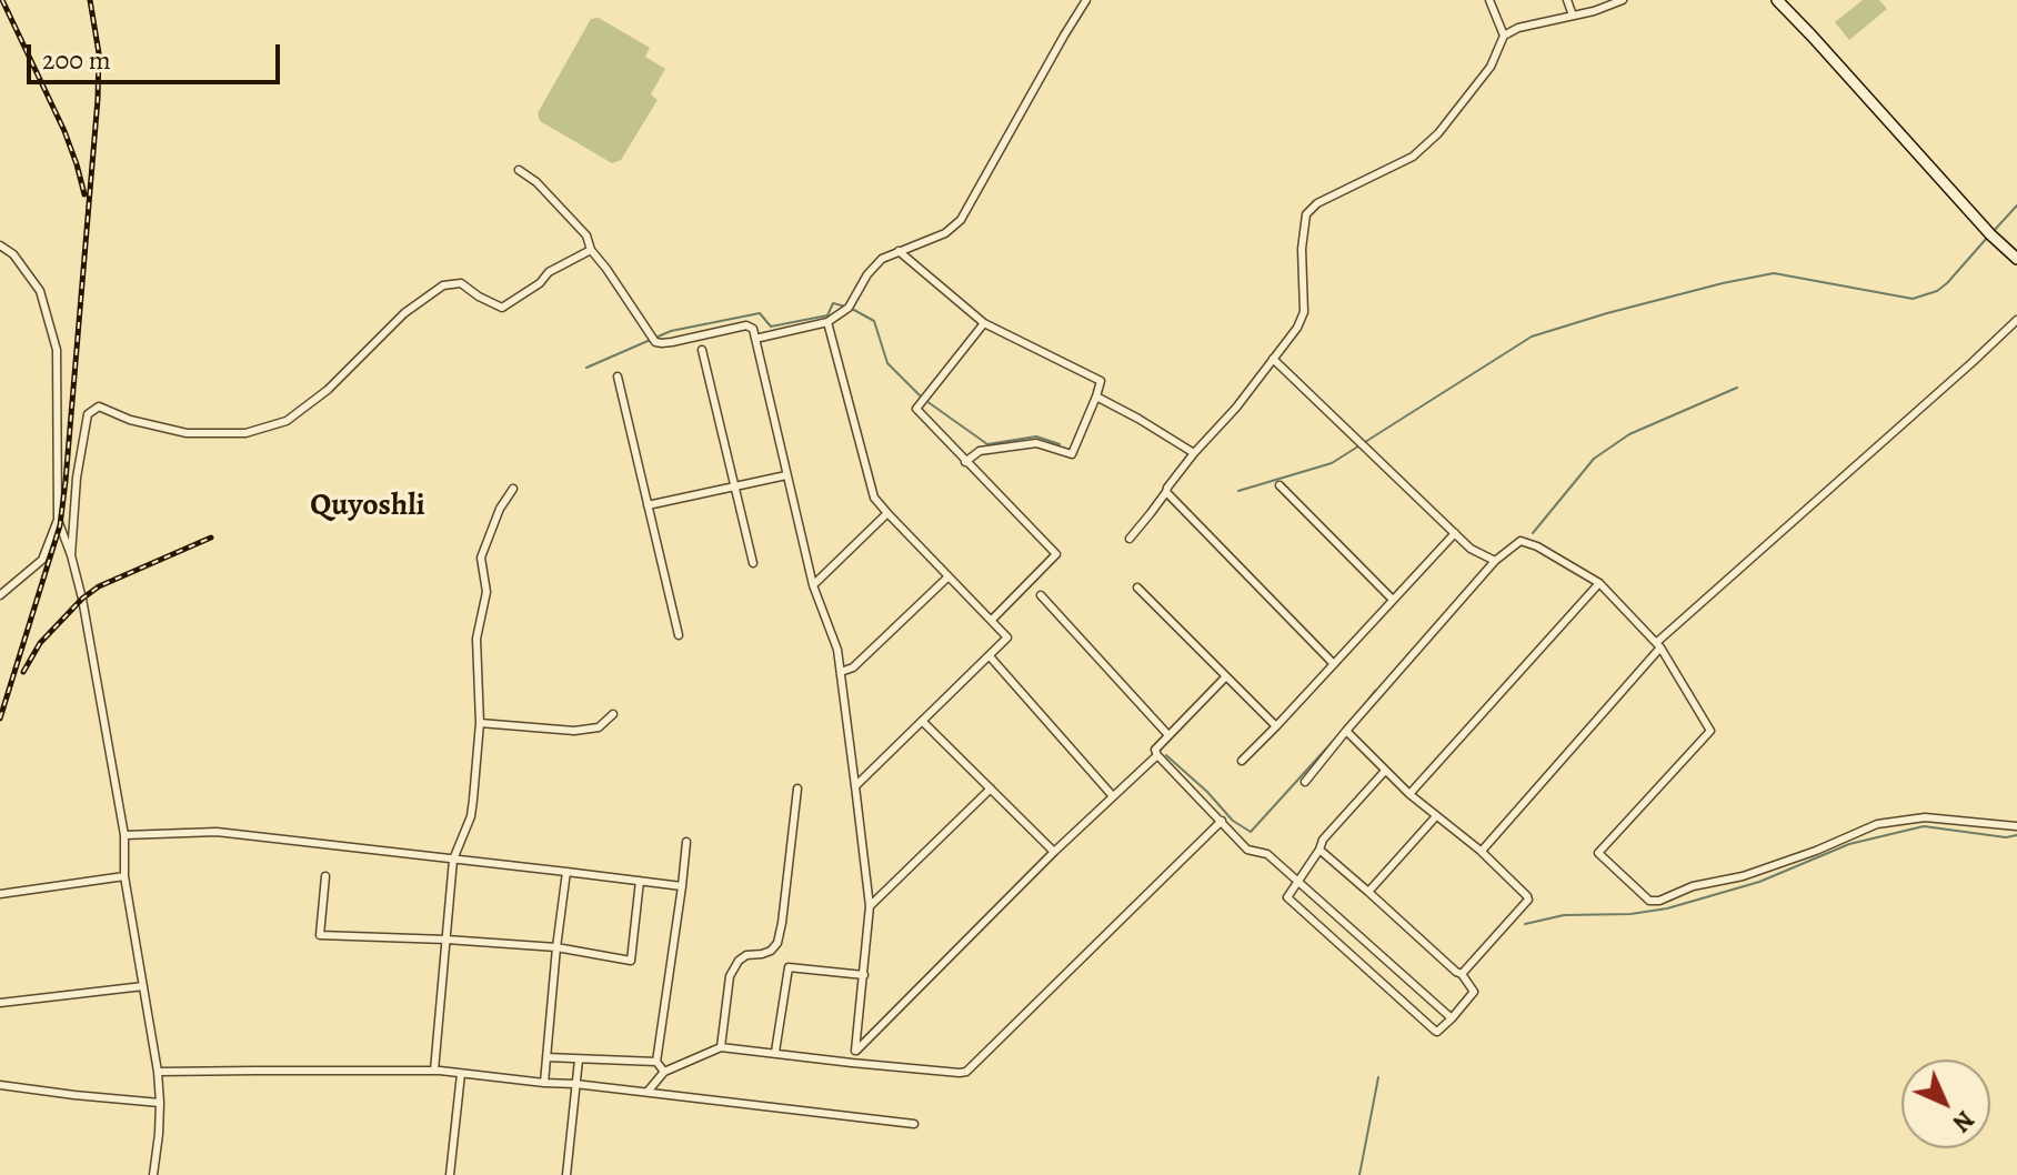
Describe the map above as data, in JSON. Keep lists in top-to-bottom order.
{
  "districts": ["Quyoshli"],
  "scale_bar": "200 m",
  "north": "bottom right"
}
